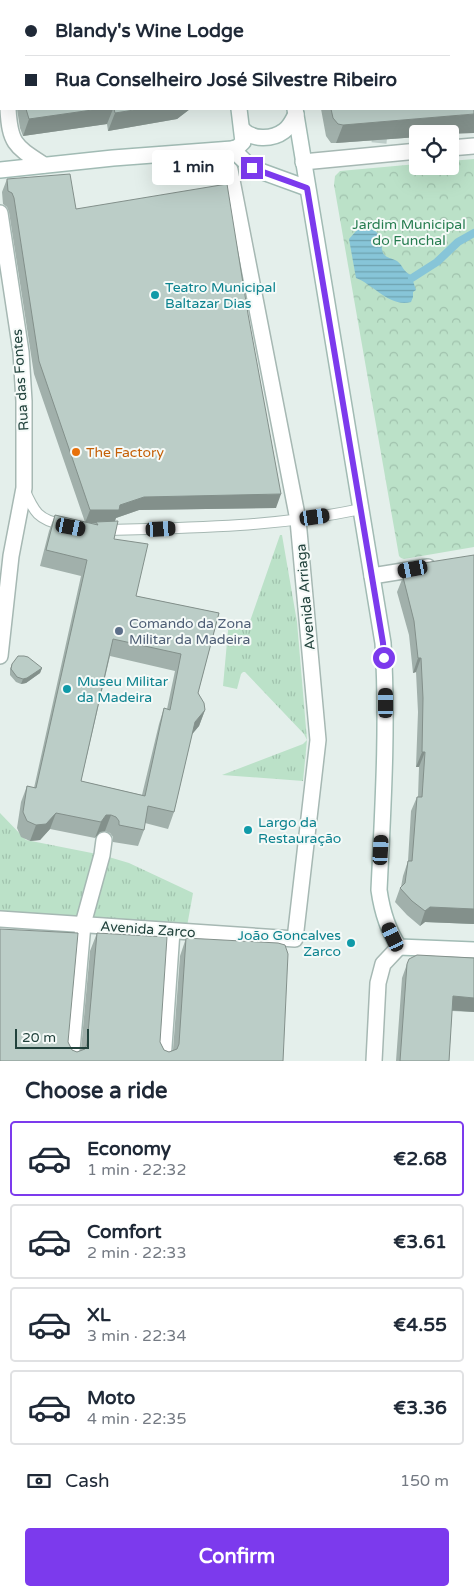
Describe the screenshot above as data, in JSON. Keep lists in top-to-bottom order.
{
  "streets": {
    "street": ["Rua das Fontes", "Avenida Arriaga", "Avenida Zarco"]
  },
  "crossings": [
    ["Avenida Arriaga", "Avenida Zarco"]
  ],
  "parks": ["Jardim Municipal do Funchal"],
  "places": [
    "Teatro Municipal Baltazar Dias",
    "The Factory",
    "Comando da Zona Militar da Madeira",
    "Museu Militar da Madeira",
    "Largo da Restauração",
    "João Goncalves Zarco"
  ],
  "scale_bar": "20 m",
  "page": {
    "banner": ["Blandy's Wine Lodge", "Rua Conselheiro José Silvestre Ribeiro"],
    "bubble": "1 min",
    "scale": "20 m",
    "heading": "Choose a ride",
    "list": [
      {
        "name": "Economy",
        "note": "1 min · 22:32",
        "value": "€2.68"
      },
      {
        "name": "Comfort",
        "note": "2 min · 22:33",
        "value": "€3.61"
      },
      {
        "name": "XL",
        "note": "3 min · 22:34",
        "value": "€4.55"
      },
      {
        "name": "Moto",
        "note": "4 min · 22:35",
        "value": "€3.36"
      }
    ],
    "pay": ["Cash", "150 m"],
    "buttons": "Confirm"
  }
}
